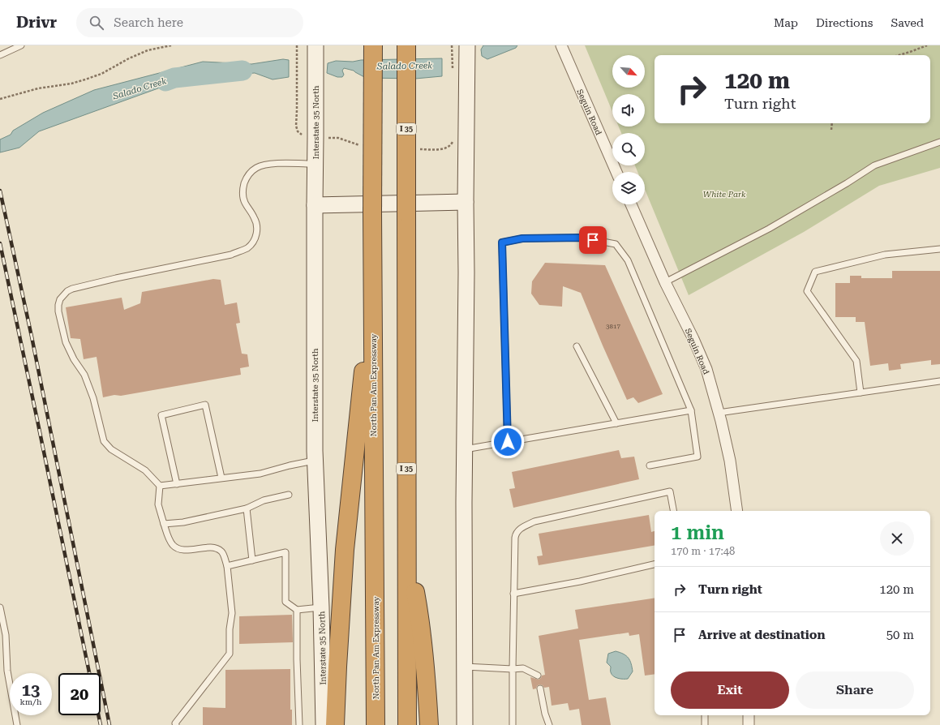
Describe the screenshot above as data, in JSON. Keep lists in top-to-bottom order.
{
  "streets": {
    "highway": ["I 35", "North Pan Am Expressway"],
    "main road": ["Interstate 35 North"],
    "street": ["Seguin Road"]
  },
  "water": ["Salado Creek"],
  "parks": ["White Park"],
  "house_numbers": ["3817"],
  "north": "bottom right",
  "page": {
    "header": "Drivr",
    "search": "Search here",
    "nav": ["Map", "Directions", "Saved"],
    "turn": ["120 m", "Turn right"],
    "heading": ["1 min", "170 m · 17:48"],
    "list": [
      {
        "name": "Turn right",
        "value": "120 m"
      },
      {
        "name": "Arrive at destination",
        "value": "50 m"
      }
    ],
    "buttons": ["Exit", "Share"],
    "speed": "13 km/h",
    "limit": "20"
  }
}
